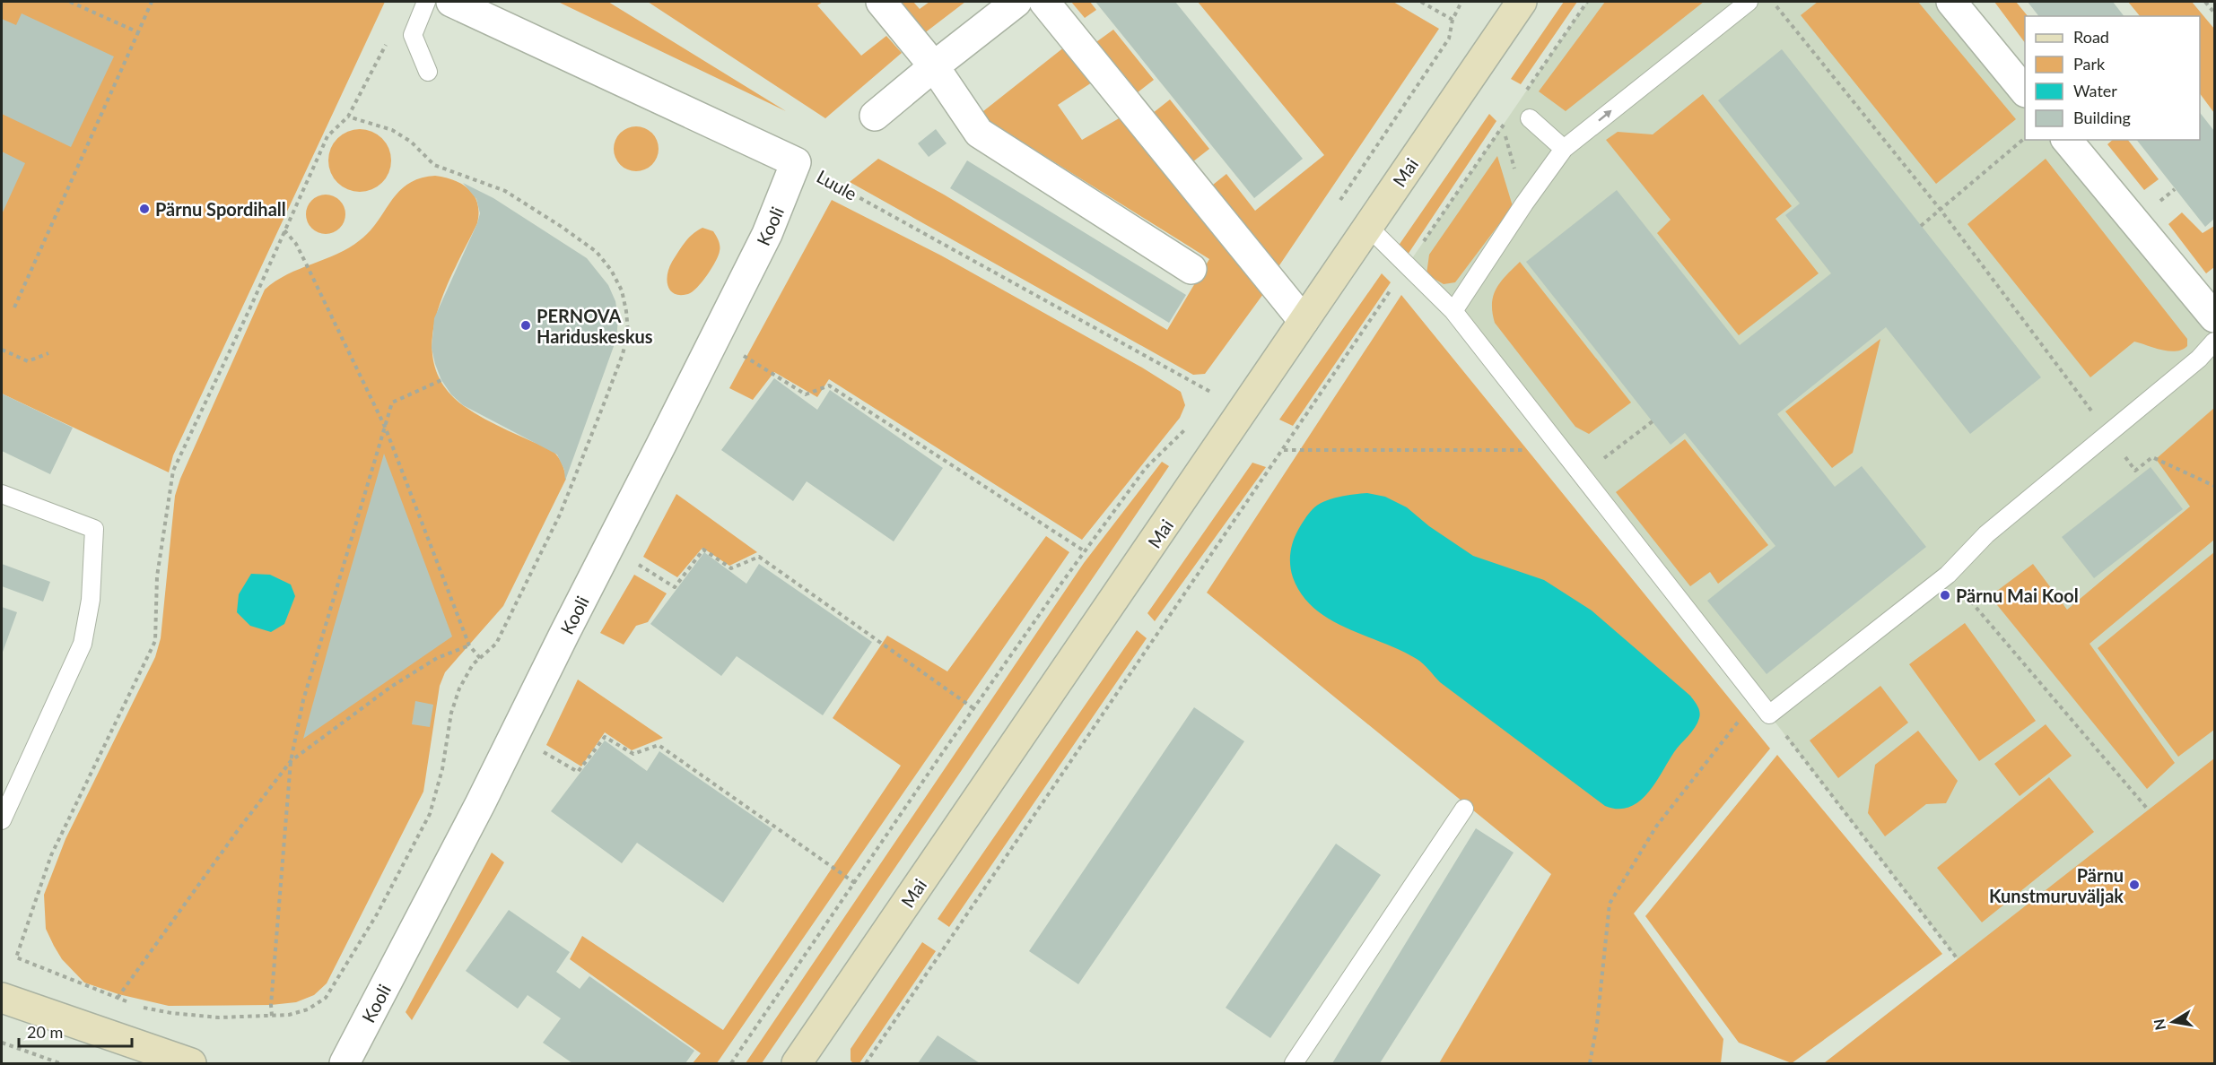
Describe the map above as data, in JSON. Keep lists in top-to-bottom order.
{
  "streets": {
    "street": ["Mai", "Luule", "Kooli"]
  },
  "crossings": [
    ["Luule", "Kooli"]
  ],
  "places": [
    "Pärnu Spordihall",
    "PERNOVA Hariduskeskus",
    "Pärnu Mai Kool",
    "Pärnu Kunstmuruväljak"
  ],
  "legend": [
    "Road",
    "Park",
    "Water",
    "Building"
  ],
  "scale_bar": "20 m",
  "north": "left"
}
